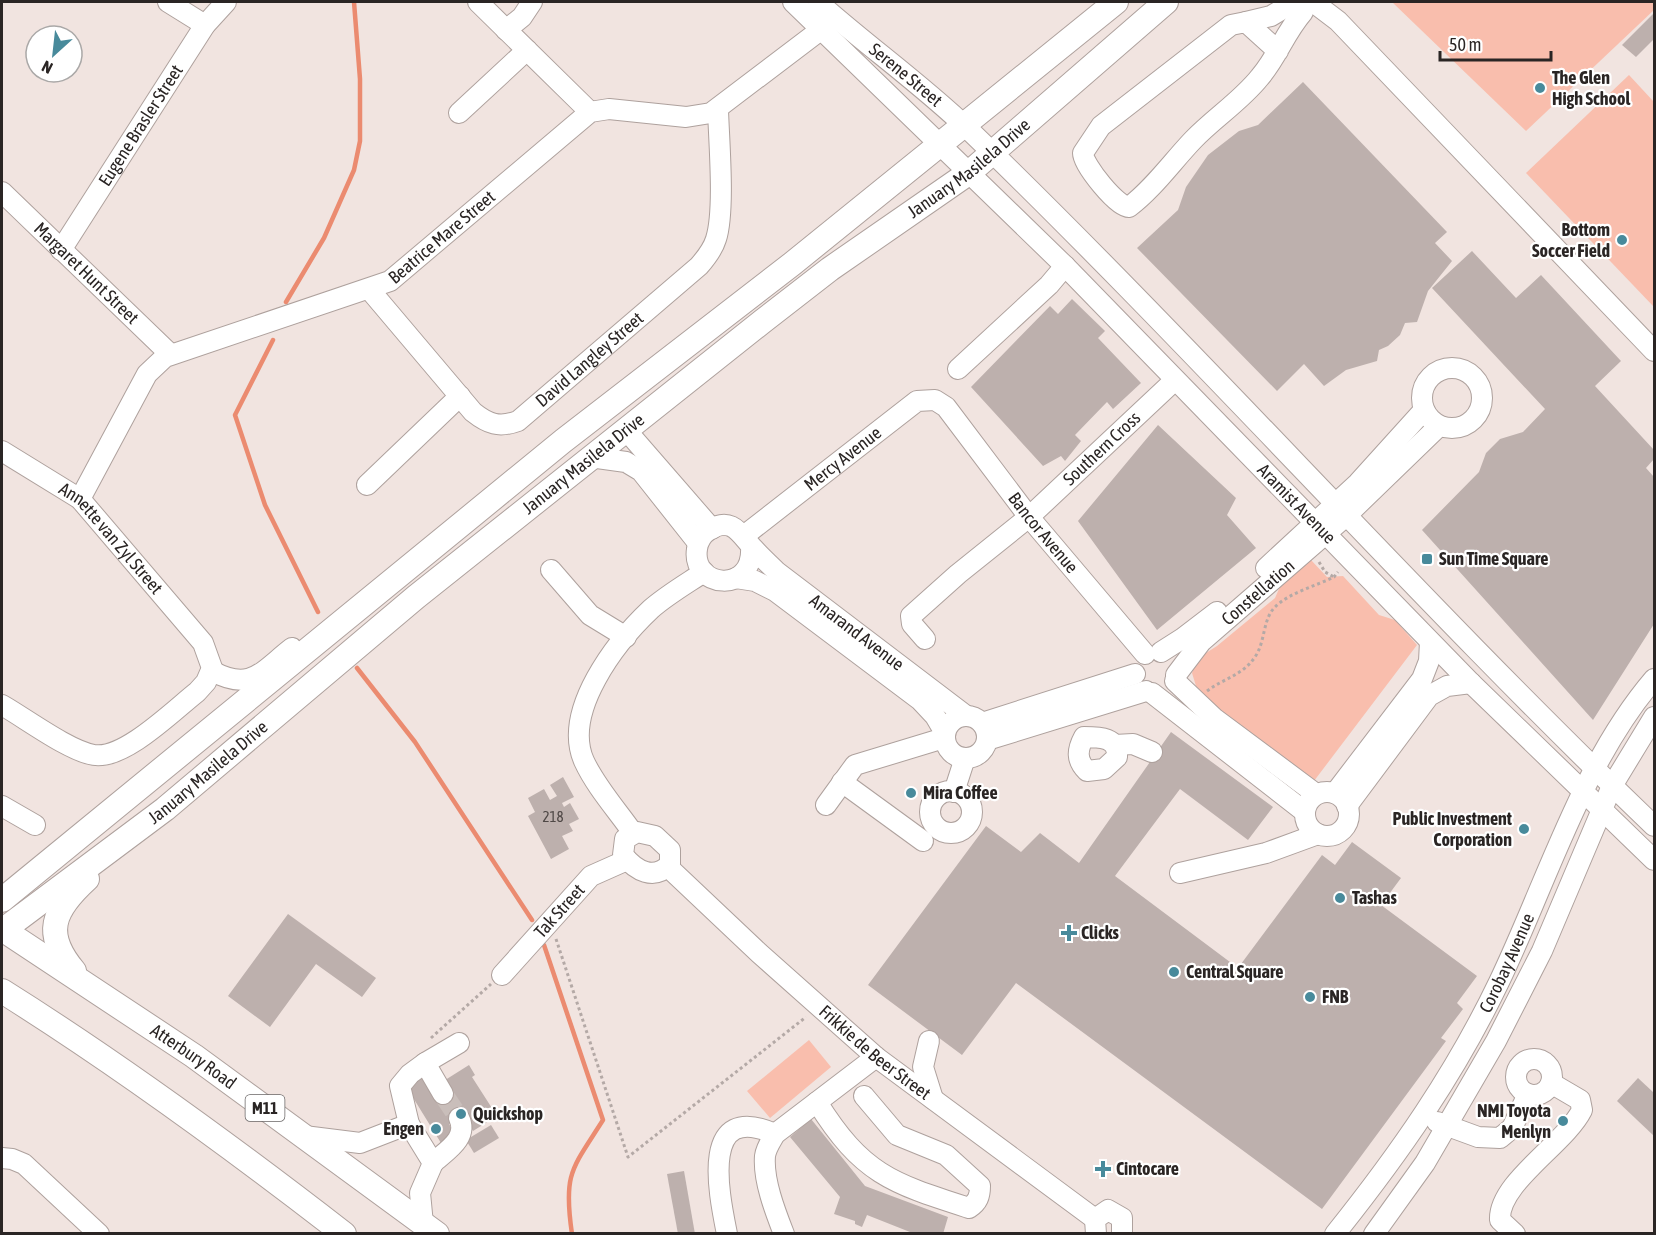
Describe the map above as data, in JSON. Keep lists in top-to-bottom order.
{
  "streets": {
    "main road": ["January Masilela Drive", "Atterbury Road", "M11"],
    "street": [
      "Serene Street",
      "Eugene Brasler Street",
      "Beatrice Mare Street",
      "Margaret Hunt Street",
      "David Langley Street",
      "Southern Cross",
      "Mercy Avenue",
      "Aramist Avenue",
      "Bancor Avenue",
      "Annette van Zyl Street",
      "Constellation",
      "Amarand Avenue",
      "Tak Street",
      "Corobay Avenue",
      "Frikkie de Beer Street"
    ]
  },
  "crossings": [
    ["Serene Street", "January Masilela Drive"],
    ["Serene Street", "Aramist Avenue"],
    ["Eugene Brasler Street", "Margaret Hunt Street"],
    ["January Masilela Drive", "Aramist Avenue"],
    ["January Masilela Drive", "Atterbury Road"],
    ["Beatrice Mare Street", "Margaret Hunt Street"],
    ["Beatrice Mare Street", "David Langley Street"],
    ["Beatrice Mare Street", "Annette van Zyl Street"],
    ["Southern Cross", "Aramist Avenue"],
    ["Southern Cross", "Bancor Avenue"],
    ["Mercy Avenue", "Bancor Avenue"],
    ["Mercy Avenue", "Amarand Avenue"],
    ["Aramist Avenue", "Constellation"],
    ["Aramist Avenue", "Corobay Avenue"],
    ["Bancor Avenue", "Constellation"],
    ["Tak Street", "Frikkie de Beer Street"]
  ],
  "places": {
    "other": [
      "The Glen High School",
      "Bottom Soccer Field",
      "Mira Coffee",
      "Public Investment Corporation",
      "Tashas",
      "Central Square",
      "FNB",
      "Quickshop",
      "NMI Toyota Menlyn",
      "Engen"
    ],
    "transit": ["Sun Time Square"],
    "health": ["Clicks", "Cintocare"]
  },
  "house_numbers": ["218"],
  "scale_bar": "50 m",
  "north": "bottom left"
}
